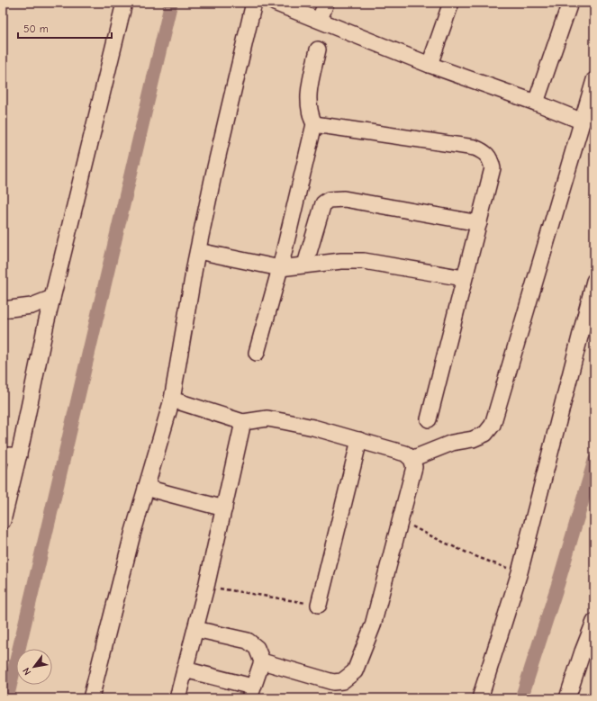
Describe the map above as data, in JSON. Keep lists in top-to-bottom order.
{
  "scale_bar": "50 m",
  "north": "bottom left"
}
